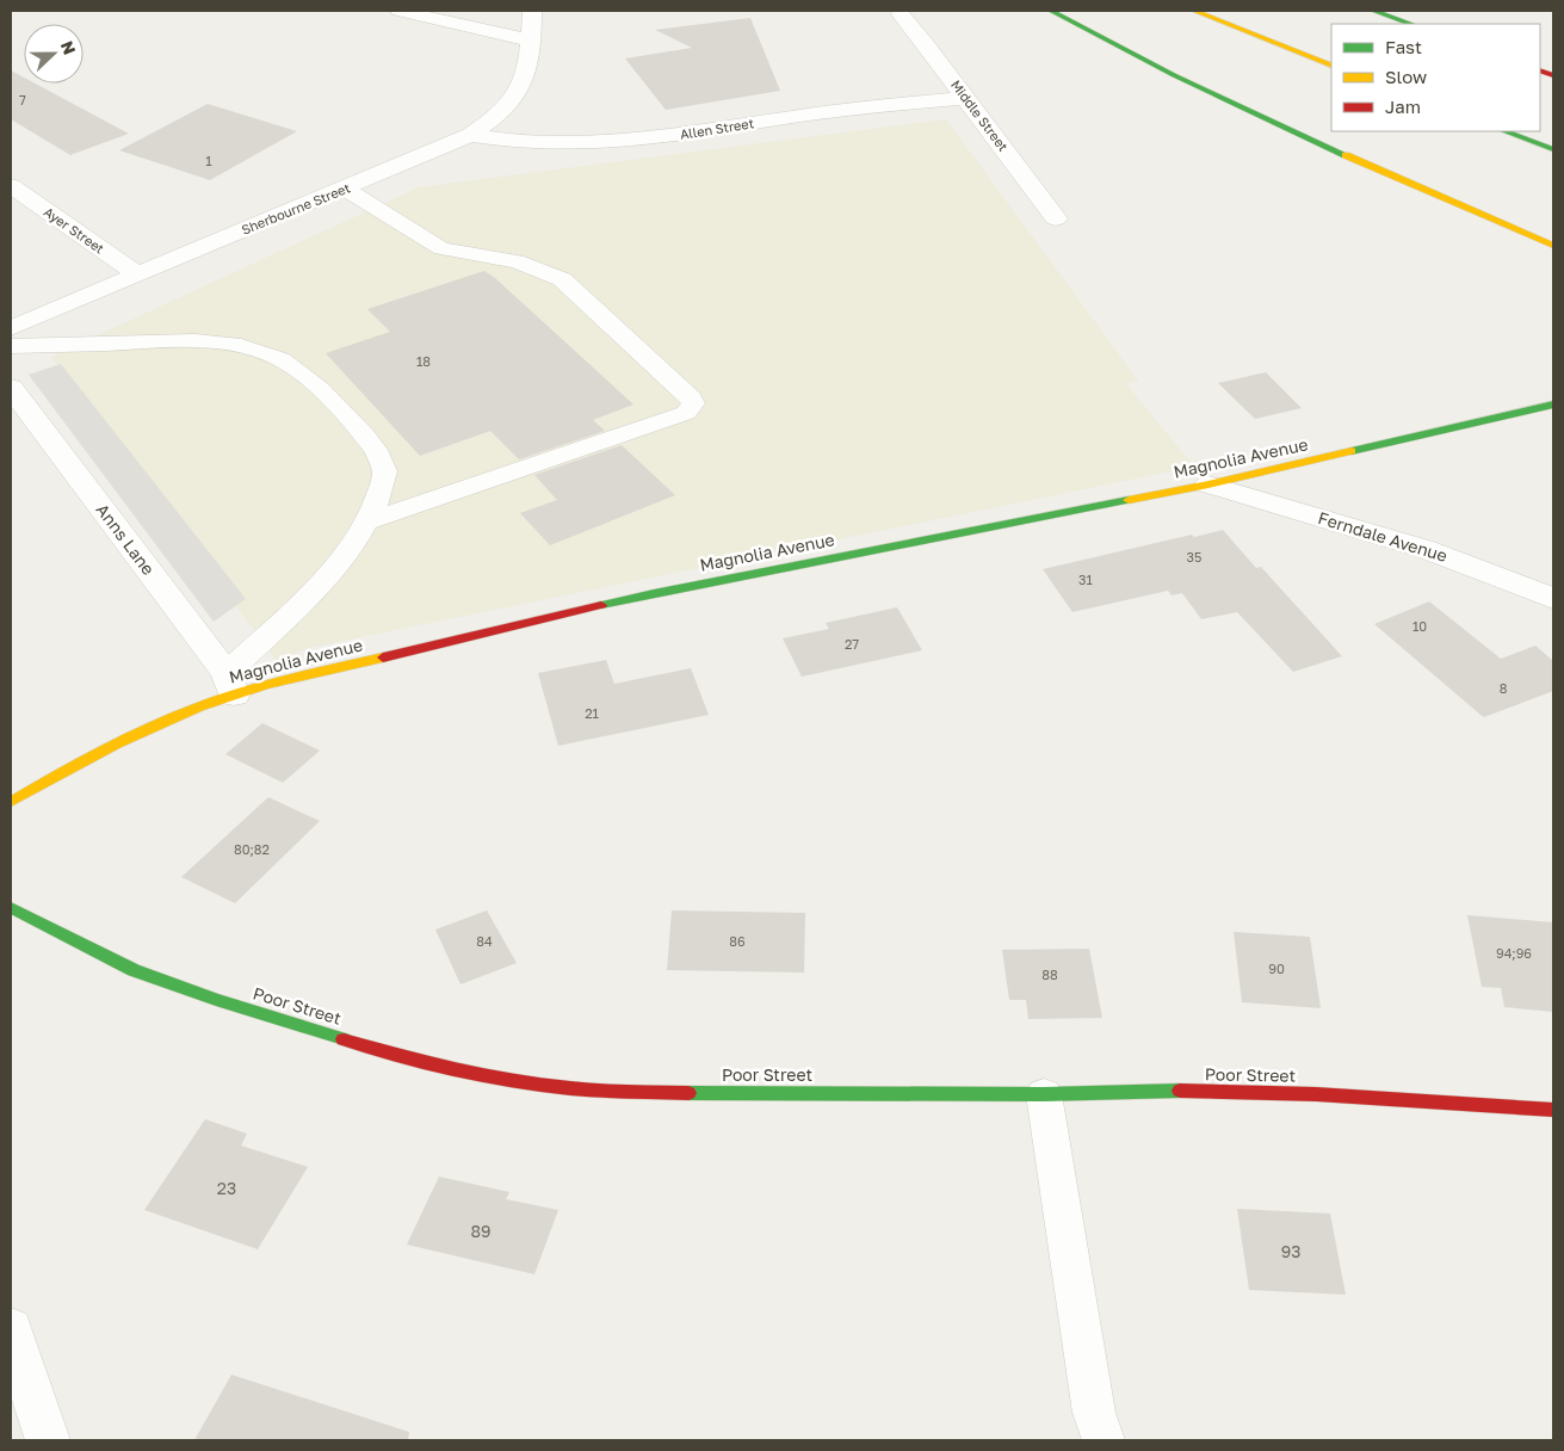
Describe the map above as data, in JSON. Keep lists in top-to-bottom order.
{
  "streets": {
    "main road": ["Magnolia Avenue", "Poor Street"],
    "street": [
      "Middle Street",
      "Allen Street",
      "Sherbourne Street",
      "Ayer Street",
      "Ferndale Avenue",
      "Anns Lane"
    ]
  },
  "crossings": [
    ["Middle Street", "Allen Street"],
    ["Allen Street", "Sherbourne Street"],
    ["Sherbourne Street", "Ayer Street"],
    ["Magnolia Avenue", "Ferndale Avenue"],
    ["Magnolia Avenue", "Anns Lane"]
  ],
  "house_numbers": [
    "7",
    "1",
    "18",
    "35",
    "31",
    "10",
    "27",
    "8",
    "21",
    "80;82",
    "84",
    "86",
    "94;96",
    "90",
    "88",
    "23",
    "89",
    "93"
  ],
  "legend": ["Fast", "Slow", "Jam"],
  "north": "right"
}
